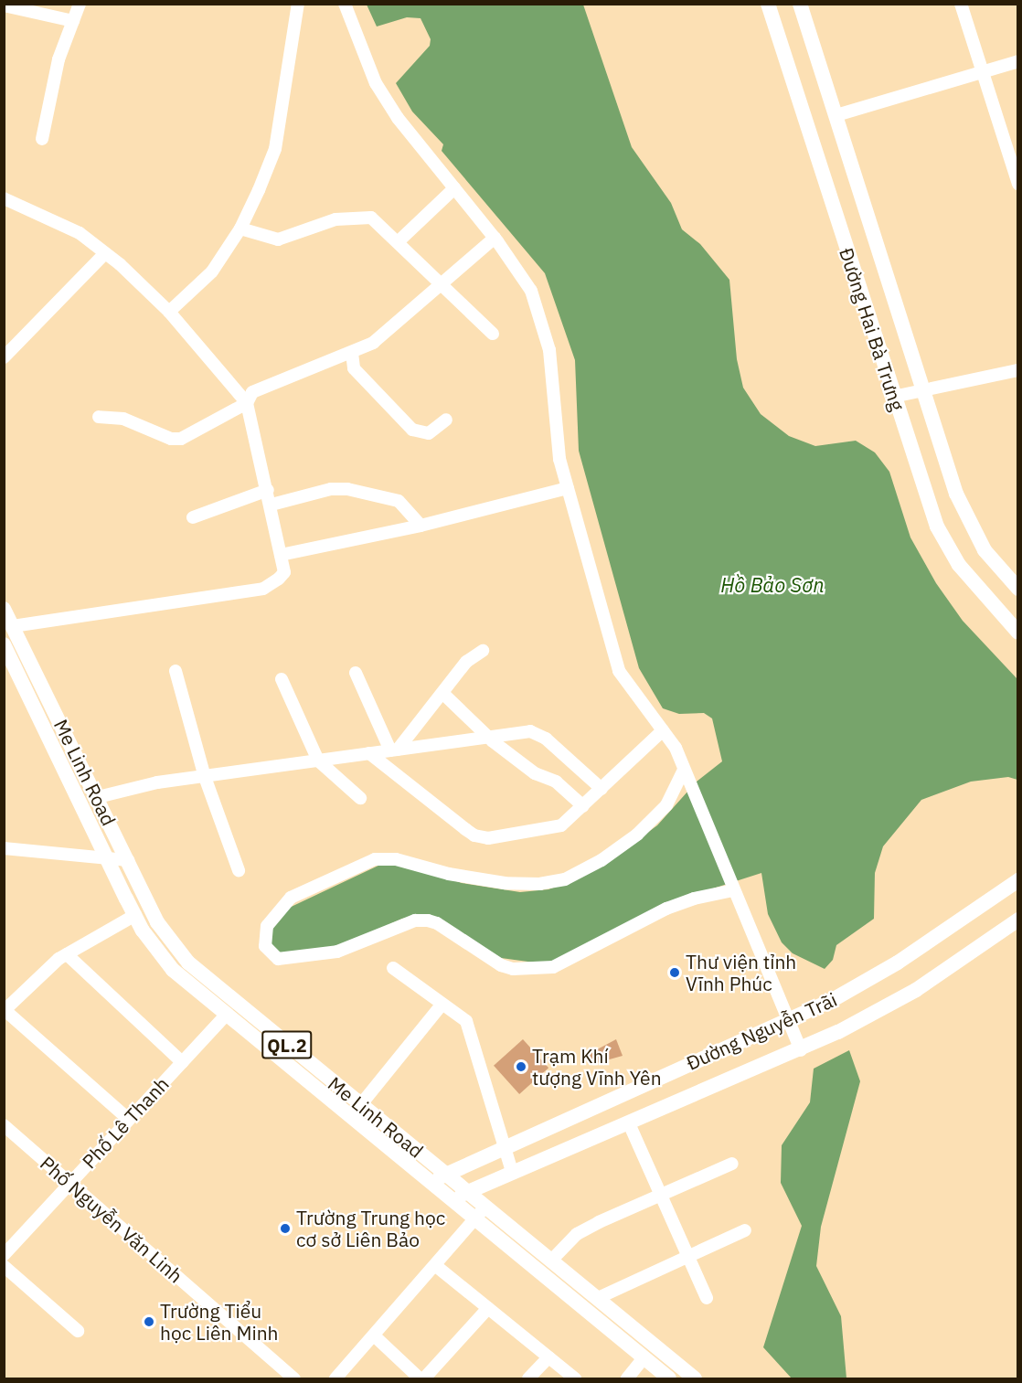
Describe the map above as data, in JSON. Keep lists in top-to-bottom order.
{
  "streets": {
    "main road": [
      "Đường Hai Bà Trưng",
      "Me Linh Road",
      "Đường Nguyễn Trãi",
      "QL.2"
    ],
    "street": ["Phố Lê Thanh", "Phố Nguyễn Văn Linh"]
  },
  "crossings": [
    ["Me Linh Road", "Đường Nguyễn Trãi"],
    ["Me Linh Road", "Phố Lê Thanh"],
    ["Phố Lê Thanh", "Phố Nguyễn Văn Linh"]
  ],
  "water": ["Hồ Bảo Sơn"],
  "places": [
    "Thư viện tỉnh Vĩnh Phúc",
    "Trạm Khí tượng Vĩnh Yên",
    "Trường Trung học cơ sở Liên Bảo",
    "Trường Tiểu học Liên Minh"
  ]
}
